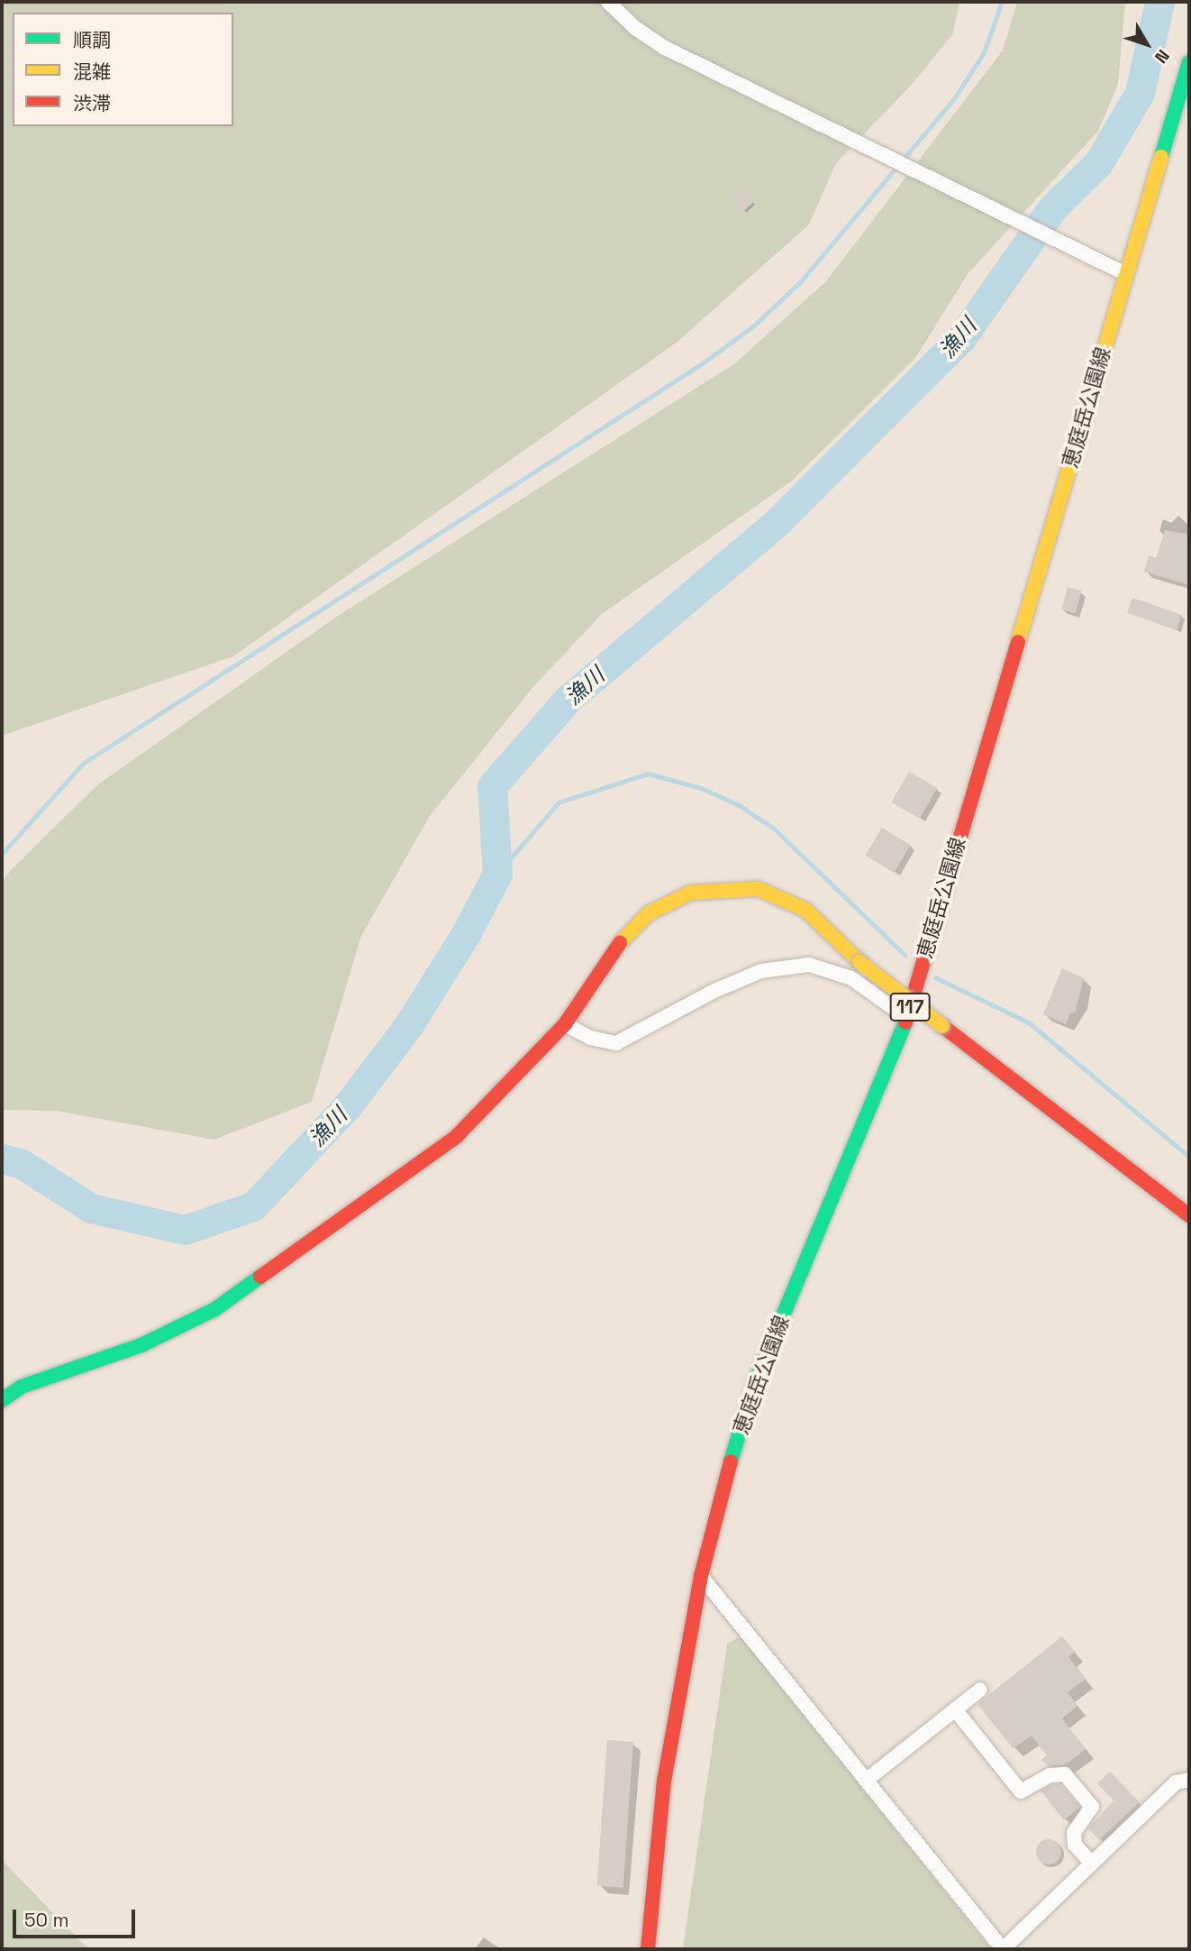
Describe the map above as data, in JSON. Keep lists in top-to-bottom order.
{
  "streets": {
    "main road": ["恵庭岳公園線", "117"]
  },
  "water": ["漁川"],
  "legend": ["順調", "混雑", "渋滞"],
  "scale_bar": "50 m",
  "north": "bottom right"
}
